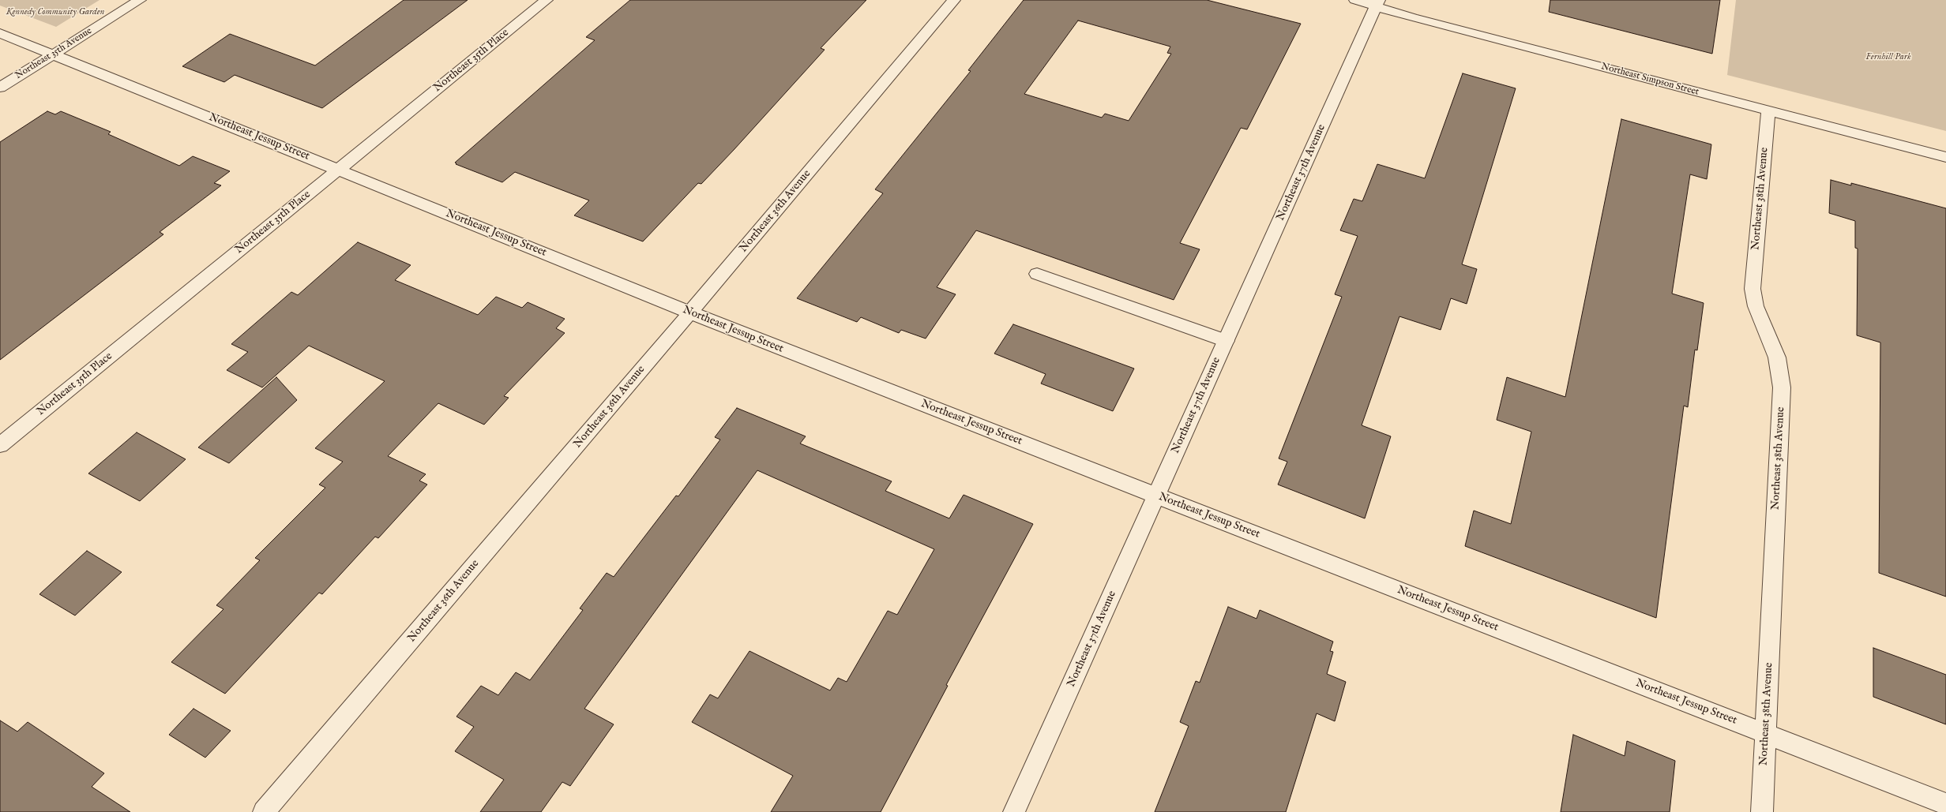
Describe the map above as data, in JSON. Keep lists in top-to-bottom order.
{
  "streets": {
    "street": [
      "Northeast 35th Avenue",
      "Northeast 35th Place",
      "Northeast Simpson Street",
      "Northeast Jessup Street",
      "Northeast 37th Avenue",
      "Northeast 38th Avenue",
      "Northeast 36th Avenue"
    ]
  },
  "crossings": [
    ["Northeast 35th Avenue", "Northeast Jessup Street"],
    ["Northeast 35th Place", "Northeast Jessup Street"],
    ["Northeast Simpson Street", "Northeast 37th Avenue"],
    ["Northeast Simpson Street", "Northeast 38th Avenue"],
    ["Northeast Jessup Street", "Northeast 37th Avenue"],
    ["Northeast Jessup Street", "Northeast 38th Avenue"],
    ["Northeast Jessup Street", "Northeast 36th Avenue"]
  ],
  "parks": ["Kennedy Community Garden", "Fernhill Park"]
}
